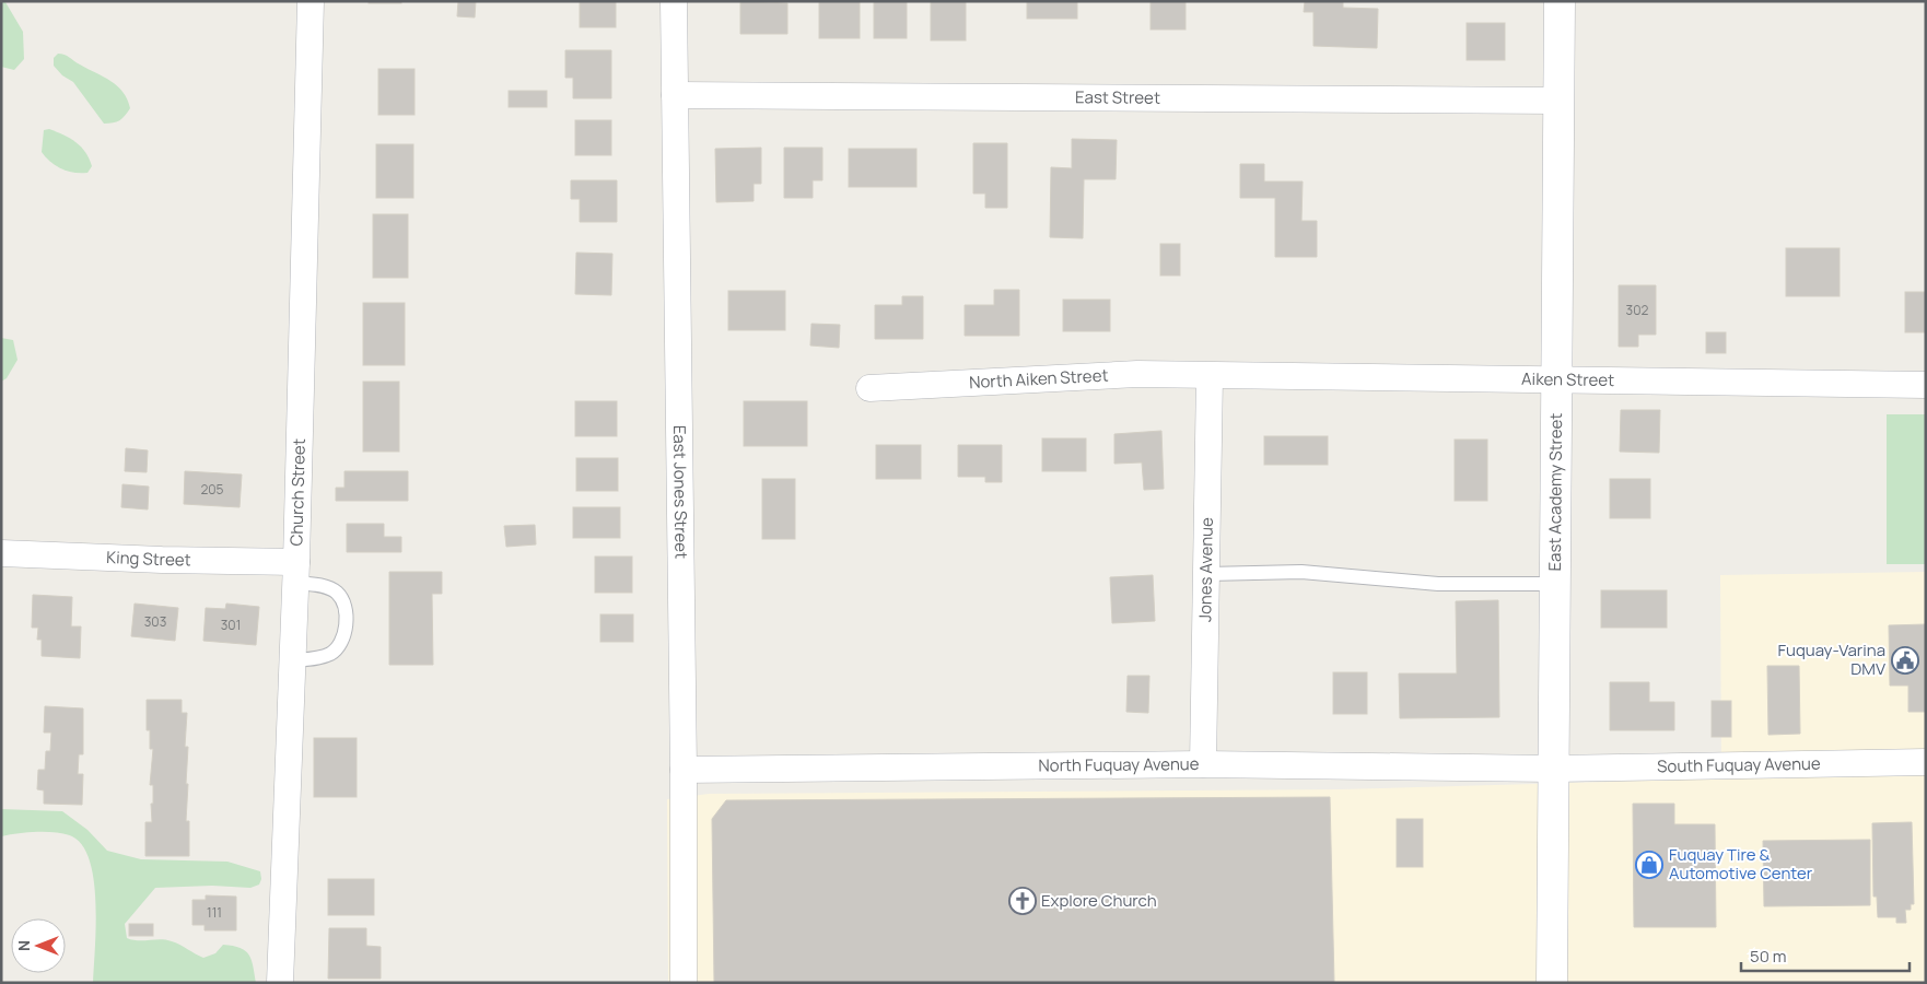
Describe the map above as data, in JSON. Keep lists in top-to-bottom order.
{
  "streets": {
    "street": [
      "East Street",
      "North Aiken Street",
      "Aiken Street",
      "Church Street",
      "East Jones Street",
      "East Academy Street",
      "King Street",
      "Jones Avenue",
      "North Fuquay Avenue",
      "South Fuquay Avenue"
    ]
  },
  "crossings": [
    ["East Street", "East Jones Street"],
    ["East Street", "East Academy Street"],
    ["North Aiken Street", "Aiken Street"],
    ["North Aiken Street", "Jones Avenue"],
    ["Aiken Street", "East Academy Street"],
    ["Aiken Street", "Jones Avenue"],
    ["Church Street", "King Street"],
    ["East Jones Street", "North Fuquay Avenue"],
    ["East Academy Street", "North Fuquay Avenue"],
    ["East Academy Street", "South Fuquay Avenue"],
    ["Jones Avenue", "North Fuquay Avenue"],
    ["North Fuquay Avenue", "South Fuquay Avenue"]
  ],
  "places": {
    "public building": ["Fuquay-Varina DMV"],
    "shop": ["Fuquay Tire & Automotive Center"],
    "church": ["Explore Church"]
  },
  "house_numbers": [
    "302",
    "205",
    "303",
    "301",
    "111"
  ],
  "scale_bar": "50 m",
  "north": "left"
}
